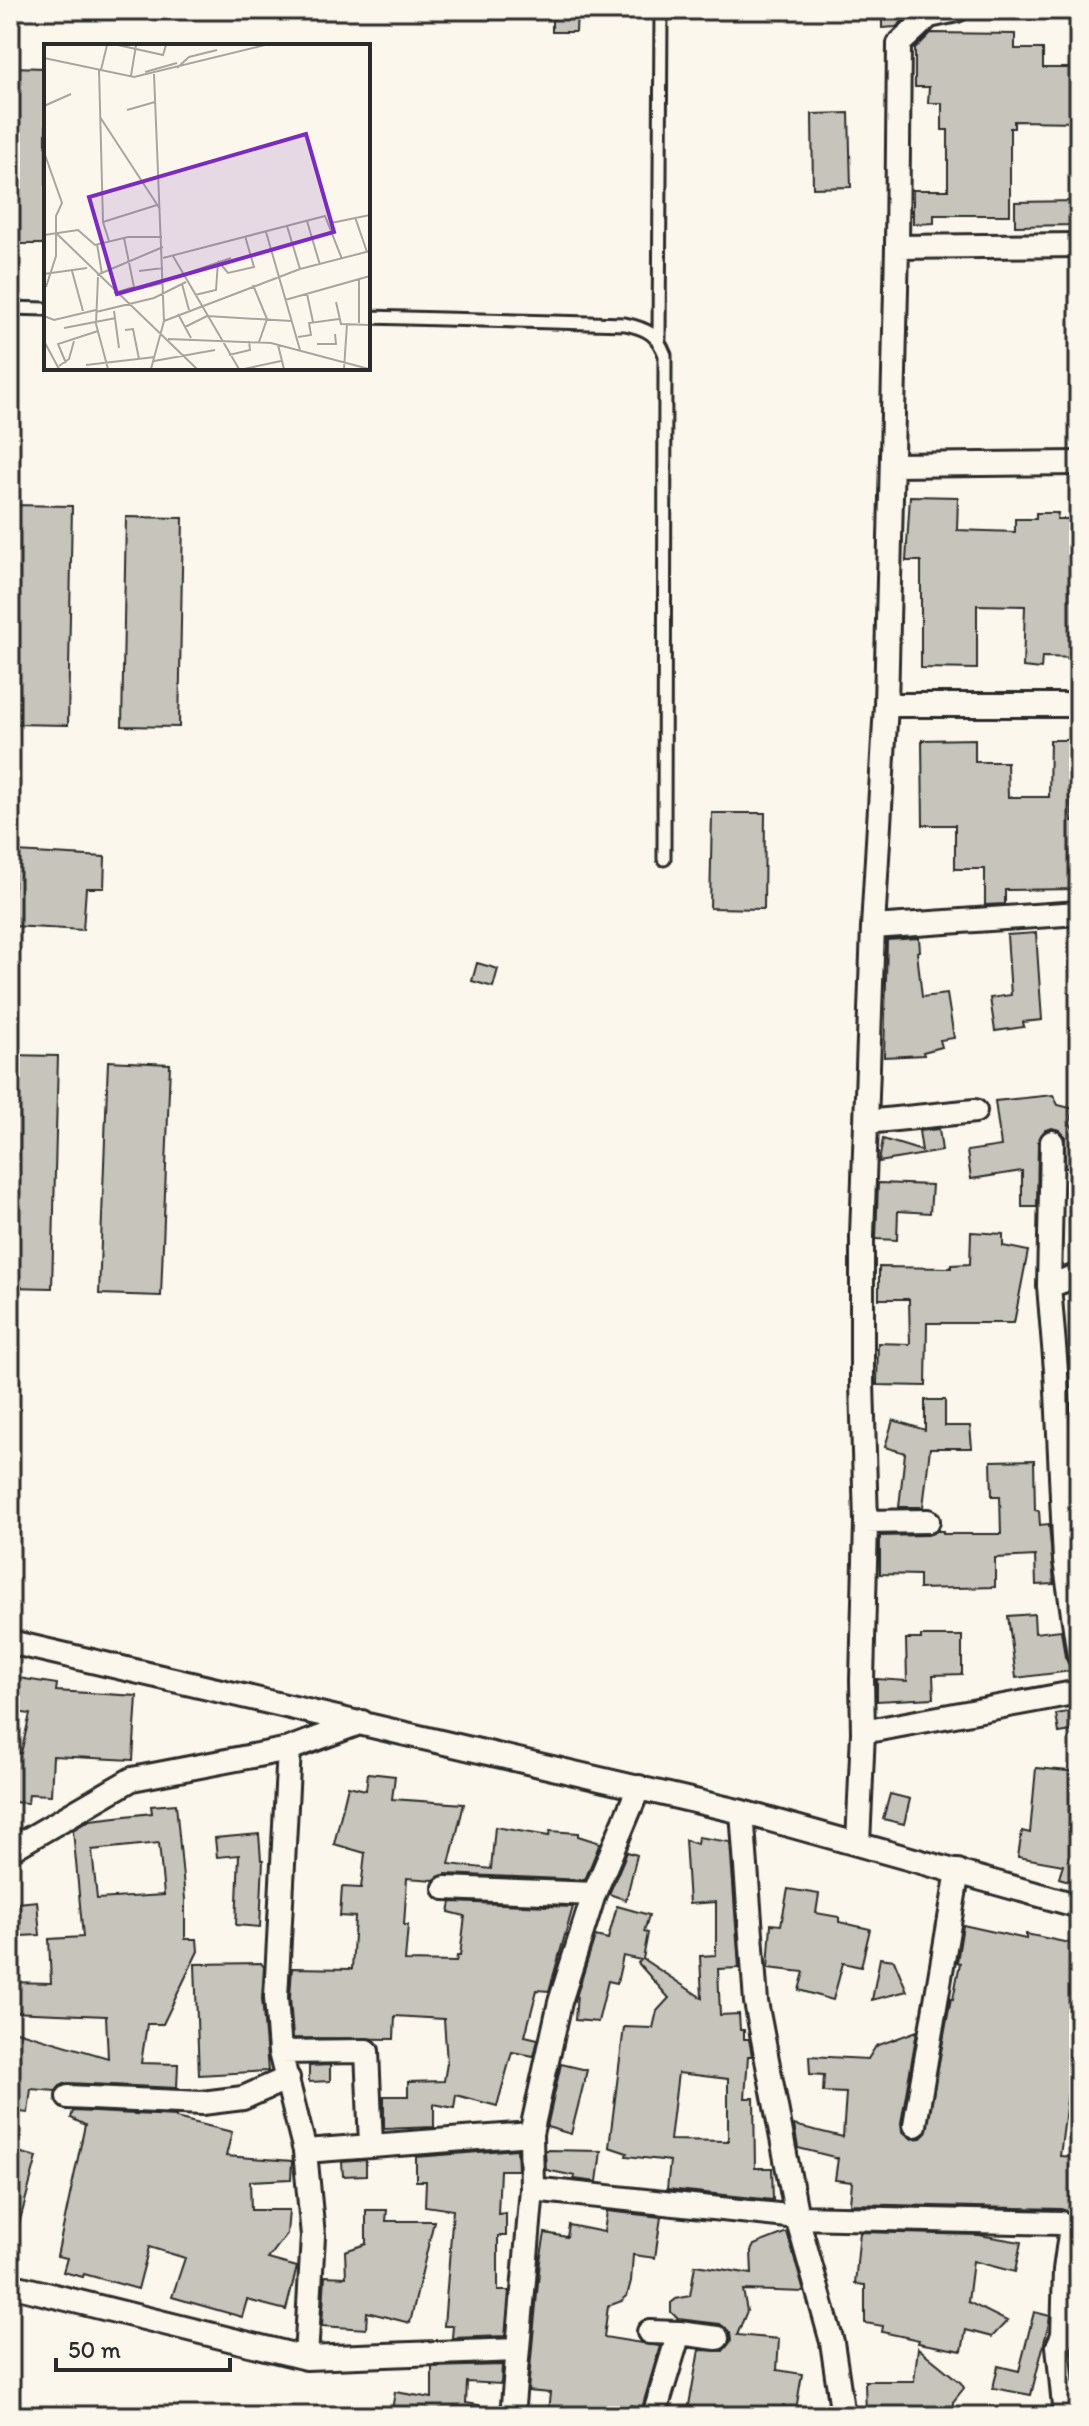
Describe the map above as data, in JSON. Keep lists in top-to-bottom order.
{
  "scale_bar": "50 m"
}
